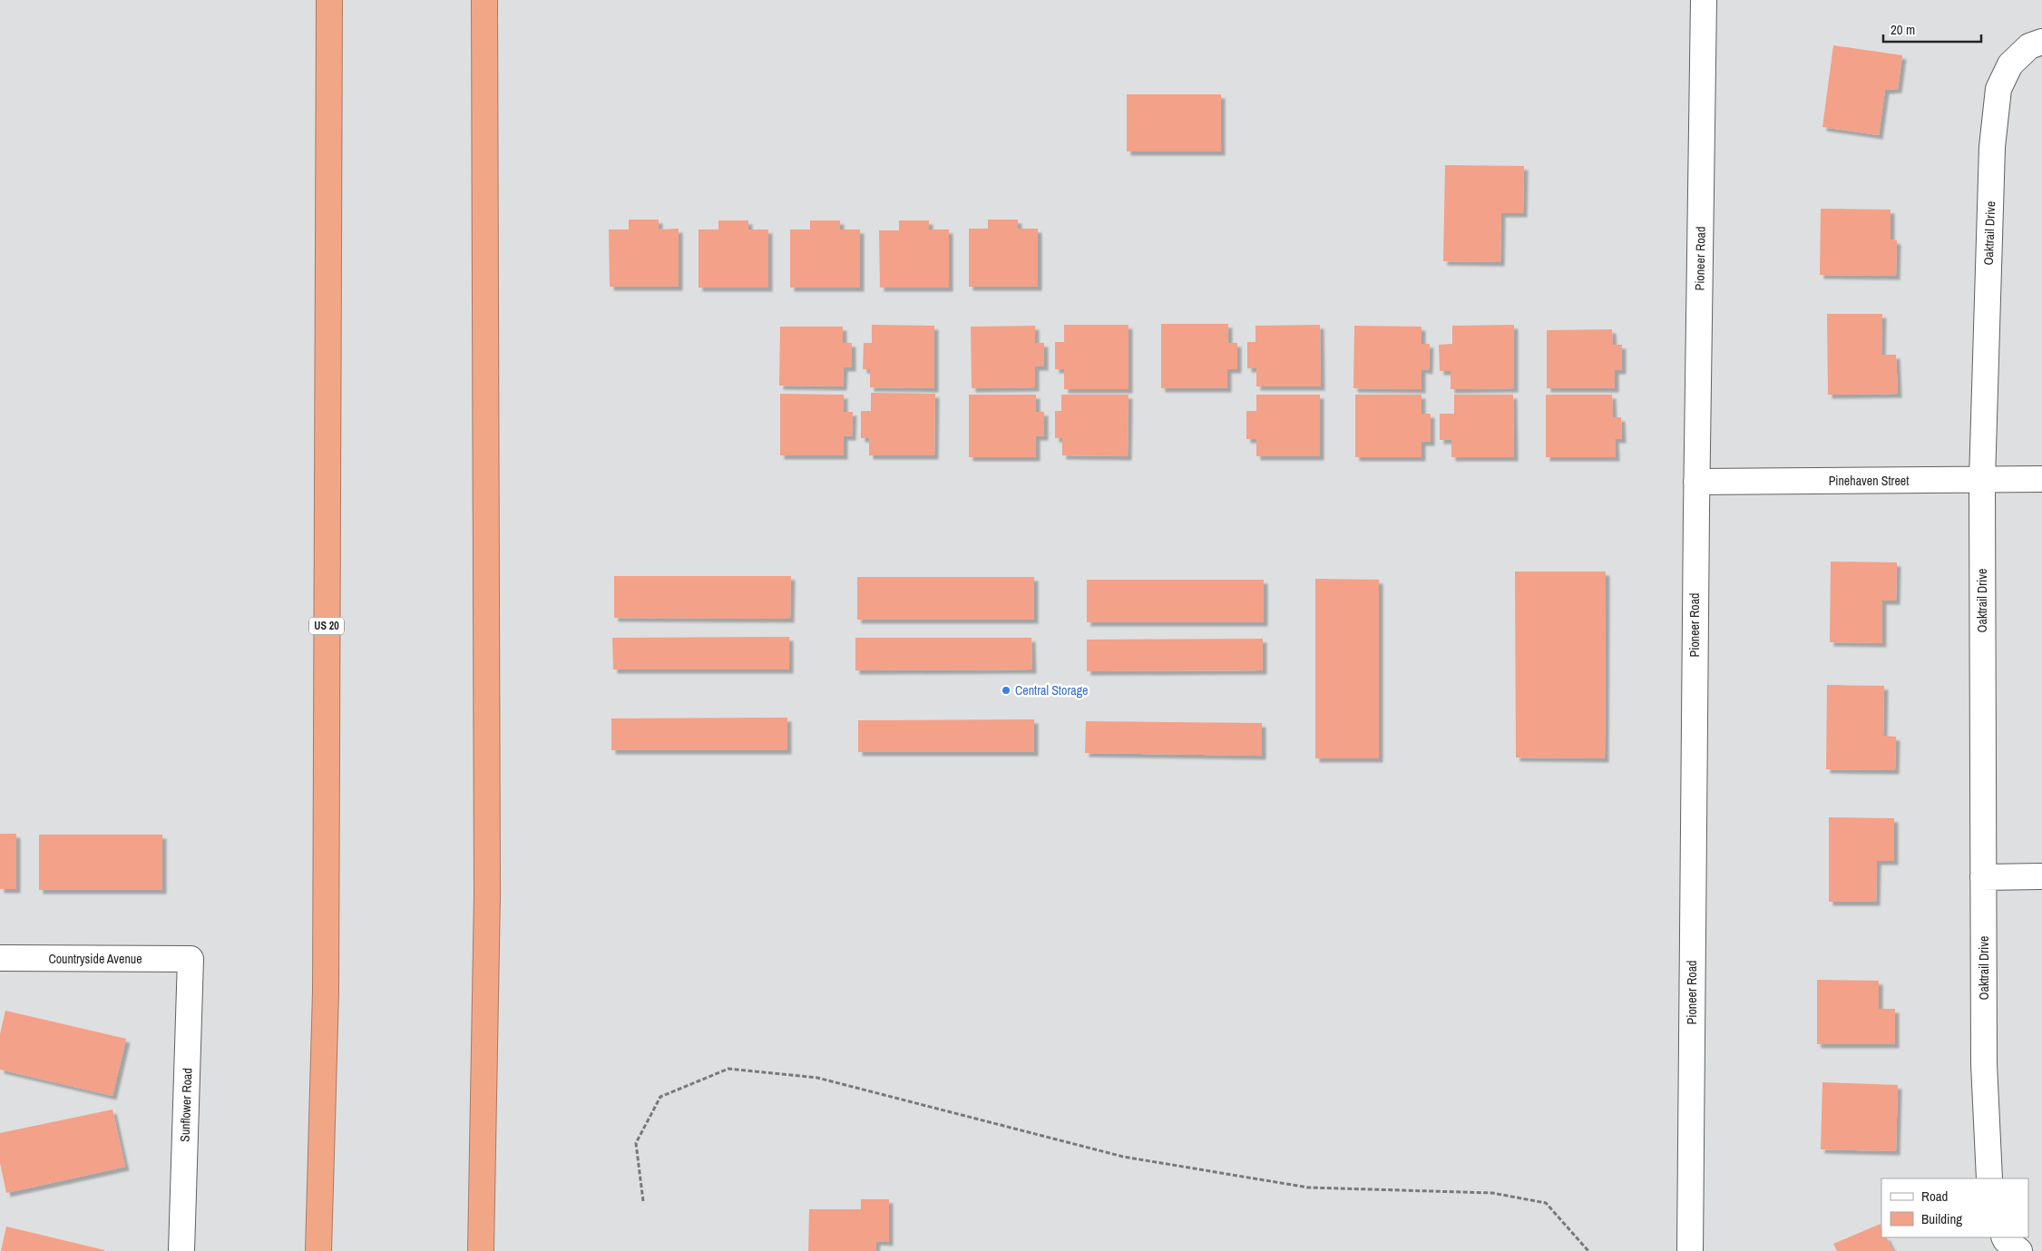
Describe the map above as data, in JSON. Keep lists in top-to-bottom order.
{
  "streets": {
    "highway": ["US 20"],
    "street": [
      "Oaktrail Drive",
      "Pioneer Road",
      "Pinehaven Street",
      "Countryside Avenue",
      "Sunflower Road"
    ]
  },
  "crossings": [
    ["Oaktrail Drive", "Pinehaven Street"],
    ["Pioneer Road", "Pinehaven Street"],
    ["Countryside Avenue", "Sunflower Road"]
  ],
  "places": ["Central Storage"],
  "legend": ["Road", "Building"],
  "scale_bar": "20 m"
}
